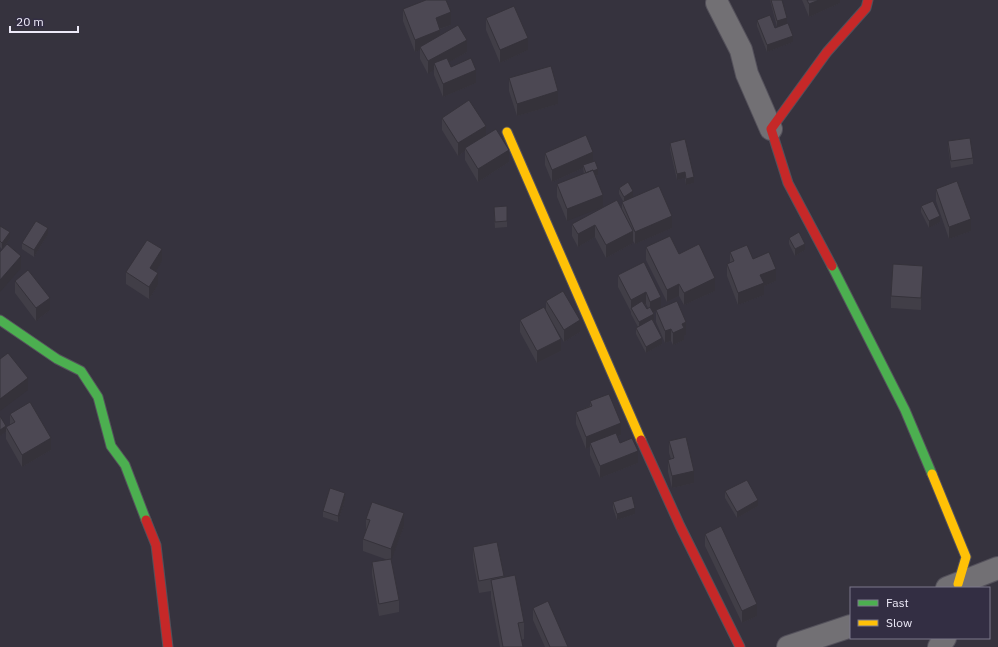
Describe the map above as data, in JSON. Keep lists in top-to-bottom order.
{
  "legend": ["Fast", "Slow"],
  "scale_bar": "20 m"
}
